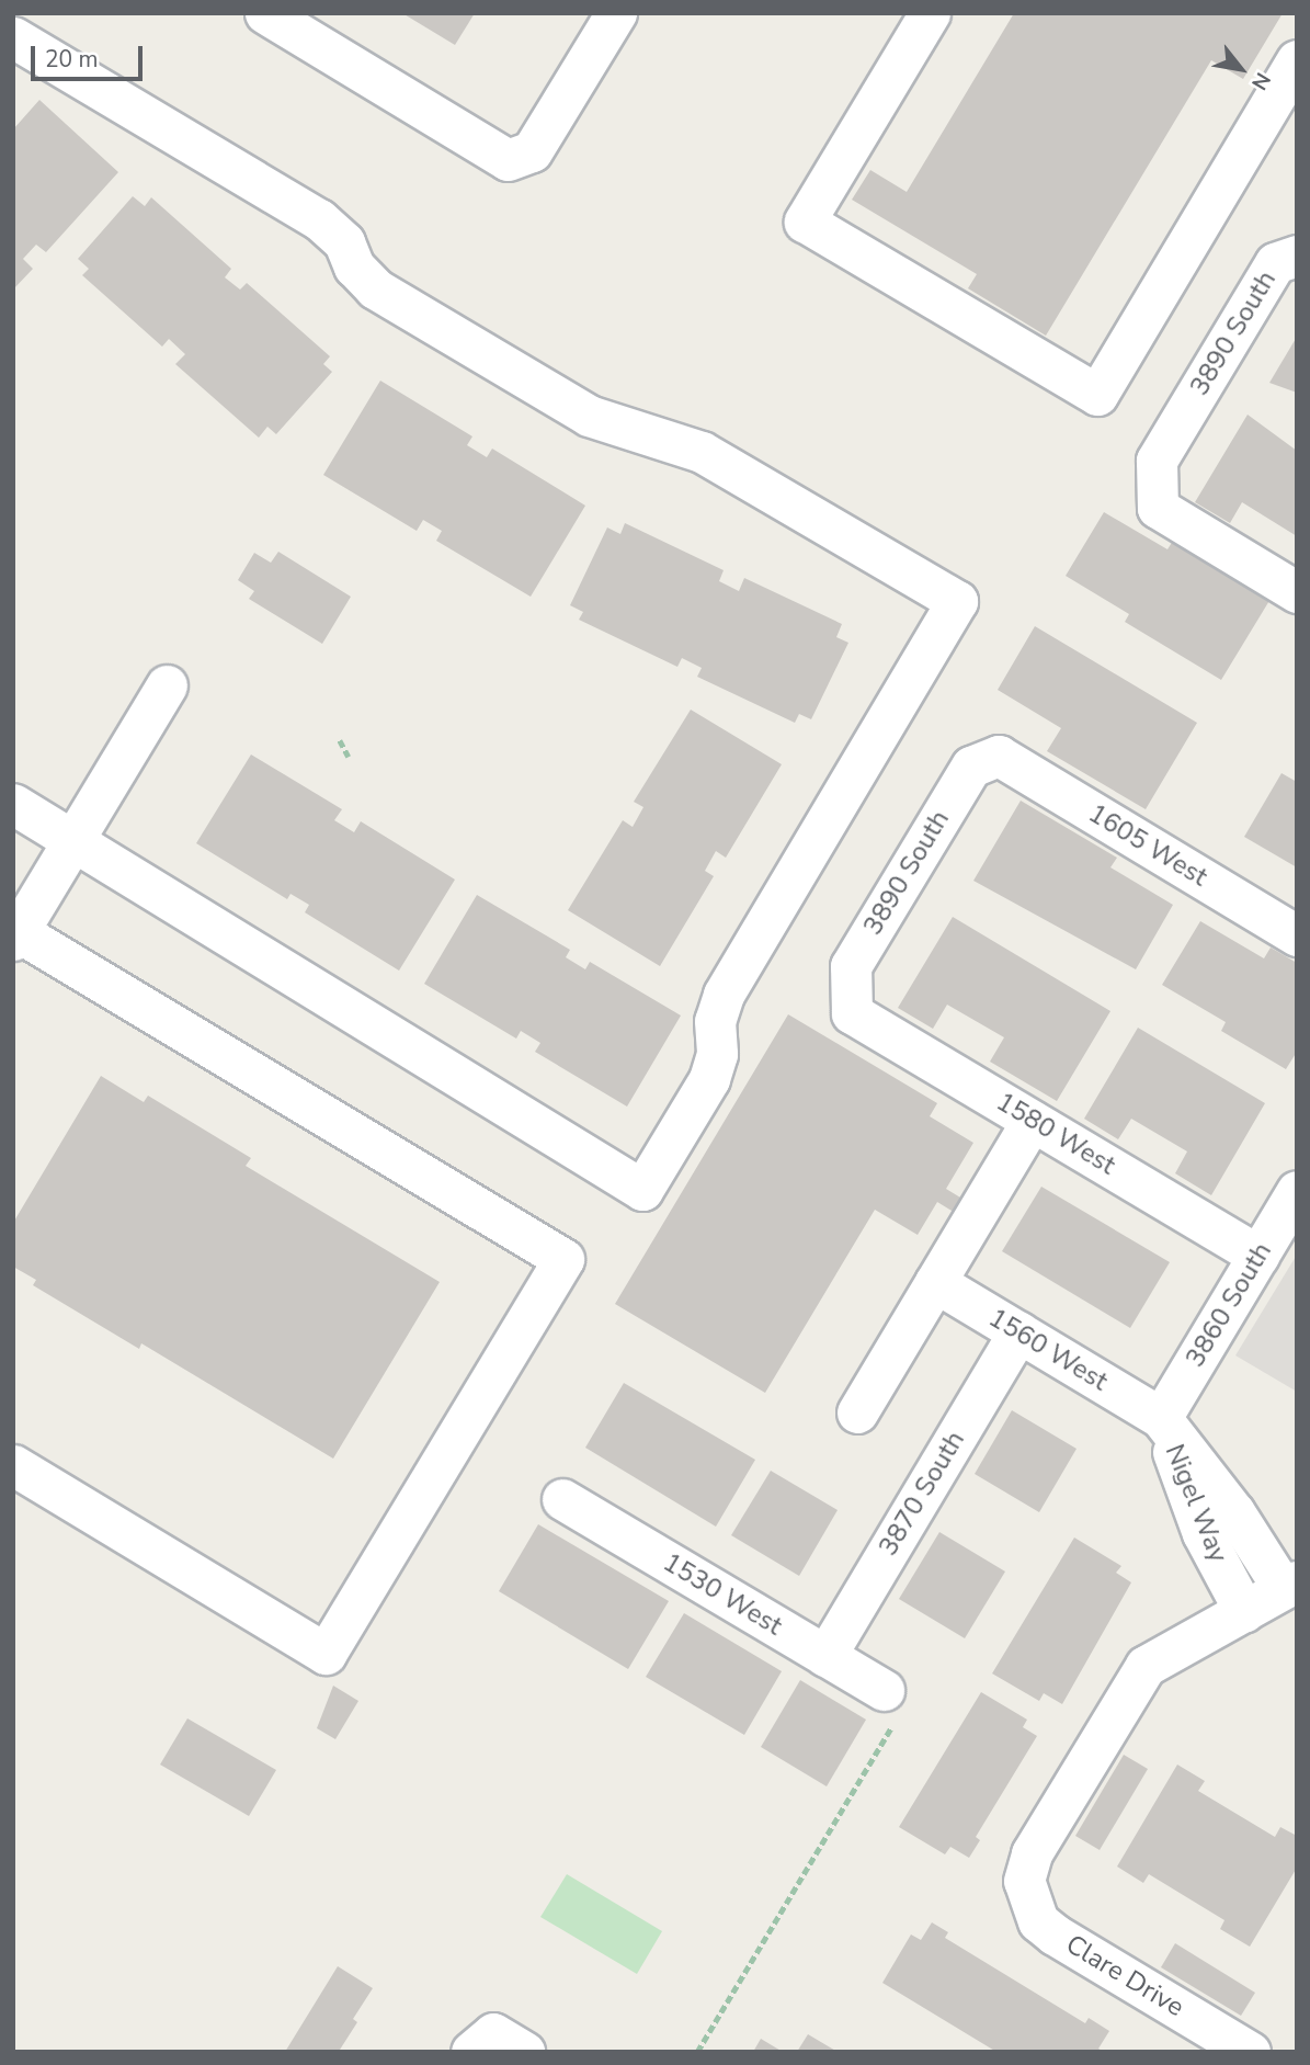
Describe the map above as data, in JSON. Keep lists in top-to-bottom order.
{
  "streets": {
    "street": [
      "3890 South",
      "1605 West",
      "1580 West",
      "3860 South",
      "1560 West",
      "3870 South",
      "Nigel Way",
      "1530 West",
      "Clare Drive"
    ]
  },
  "crossings": [
    ["3890 South", "1605 West"],
    ["3890 South", "1580 West"],
    ["1580 West", "3860 South"],
    ["3860 South", "1560 West"],
    ["3860 South", "Nigel Way"],
    ["1560 West", "3870 South"],
    ["1560 West", "Nigel Way"],
    ["3870 South", "1530 West"],
    ["Nigel Way", "Clare Drive"]
  ],
  "scale_bar": "20 m",
  "north": "bottom right"
}
